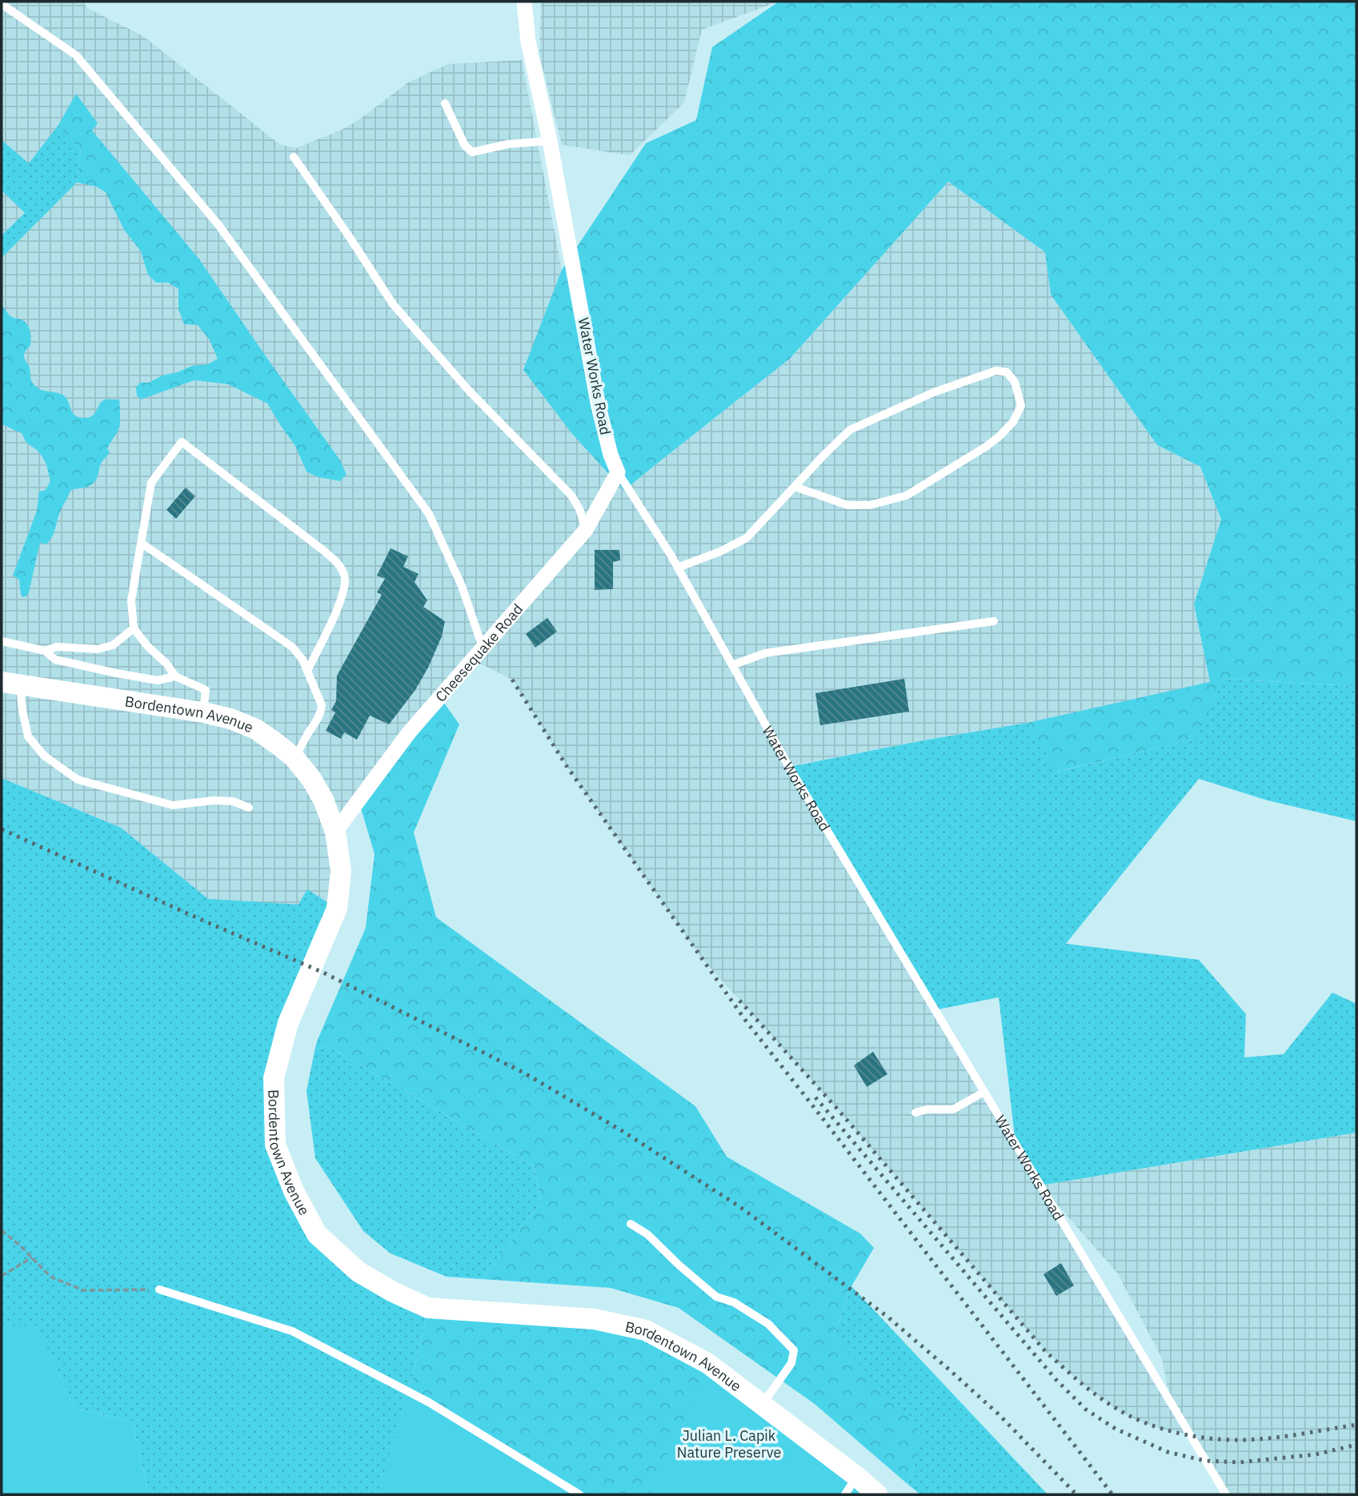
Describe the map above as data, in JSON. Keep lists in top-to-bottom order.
{
  "streets": {
    "main road": ["Bordentown Avenue"],
    "street": ["Water Works Road", "Cheesequake Road"]
  },
  "crossings": [
    ["Water Works Road", "Cheesequake Road"],
    ["Cheesequake Road", "Bordentown Avenue"]
  ],
  "parks": ["Julian L. Capik Nature Preserve"]
}
